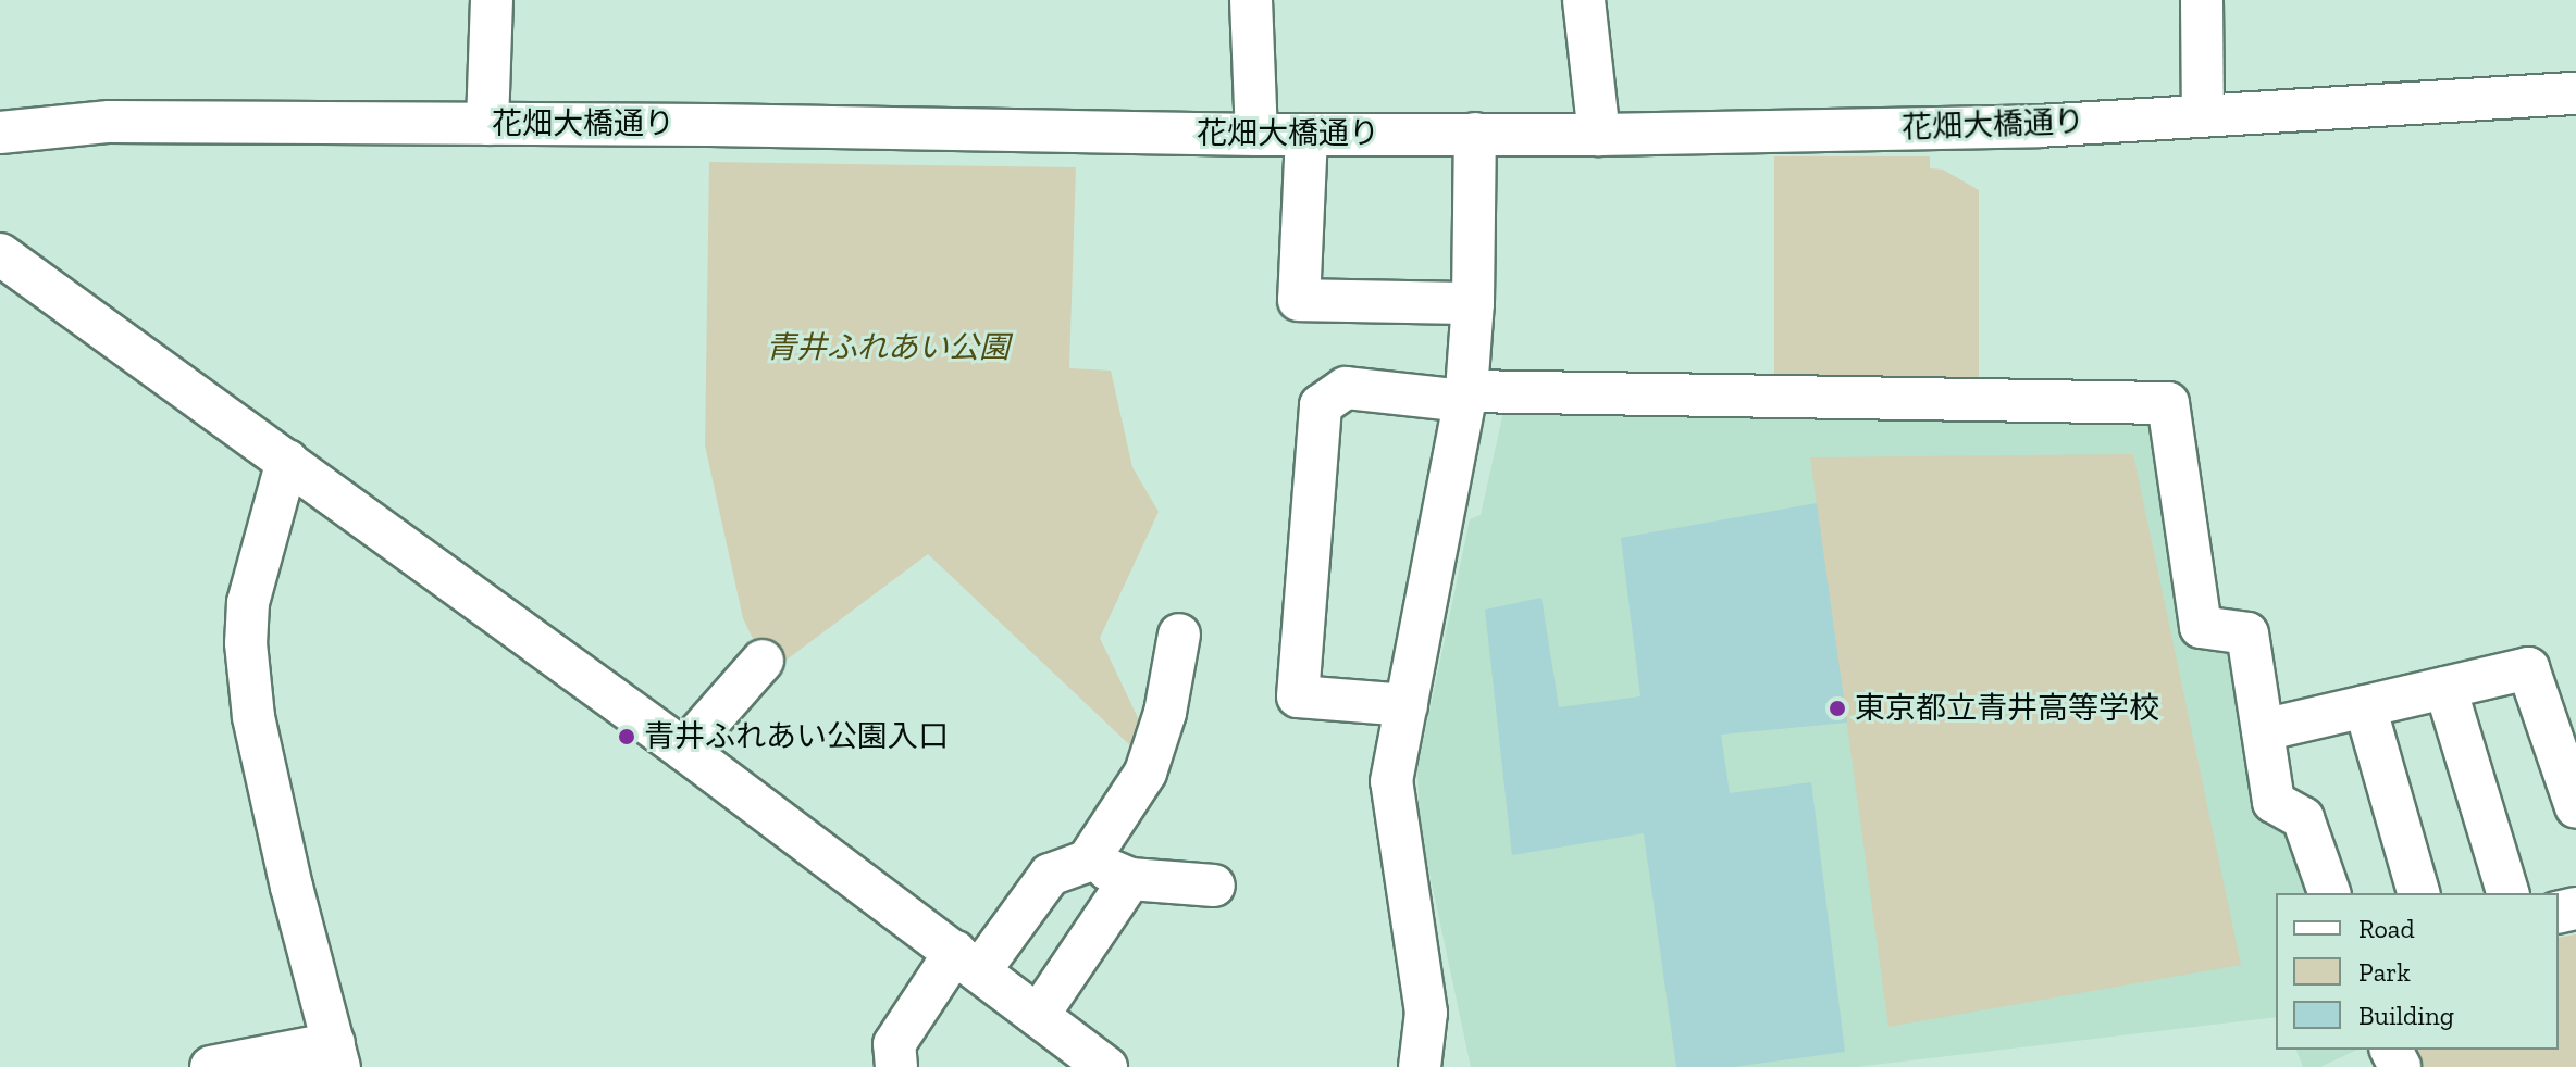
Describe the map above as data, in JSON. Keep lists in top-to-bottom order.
{
  "streets": {
    "street": ["花畑大橋通り"]
  },
  "parks": ["青井ふれあい公園"],
  "places": ["東京都立青井高等学校", "青井ふれあい公園入口"],
  "legend": ["Road", "Park", "Building"]
}
